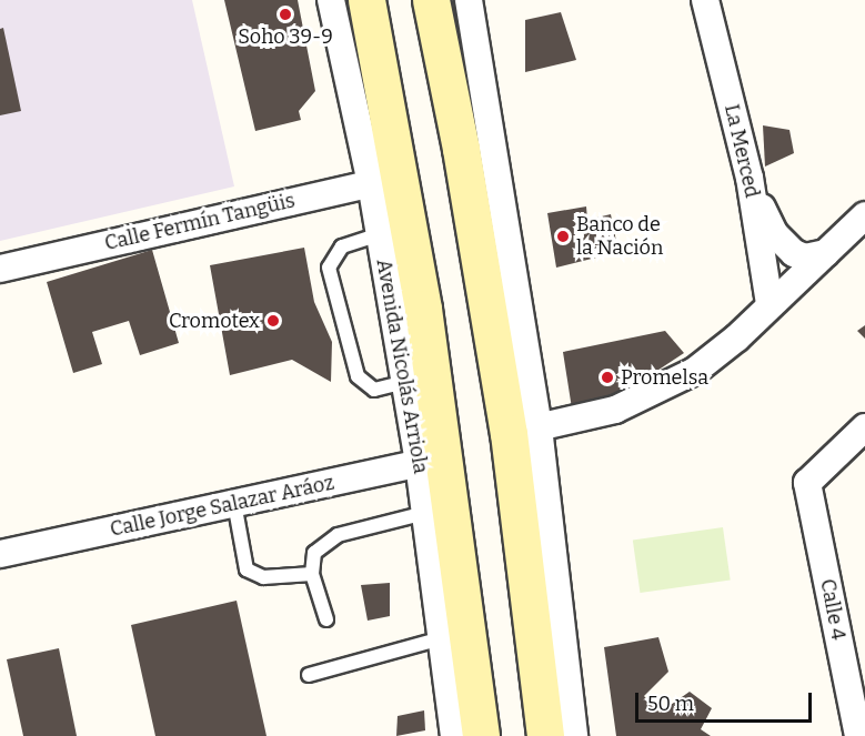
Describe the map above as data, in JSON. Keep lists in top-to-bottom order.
{
  "streets": {
    "main road": ["Avenida Nicolás Arriola"],
    "street": [
      "La Merced",
      "Calle Fermín Tangüis",
      "Calle Jorge Salazar Aráoz",
      "Calle 4"
    ]
  },
  "crossings": [
    ["Calle Fermín Tangüis", "Avenida Nicolás Arriola"],
    ["Avenida Nicolás Arriola", "Calle Jorge Salazar Aráoz"]
  ],
  "places": [
    "Soho 39-9",
    "Banco de la Nación",
    "Cromotex",
    "Promelsa"
  ],
  "scale_bar": "50 m"
}
